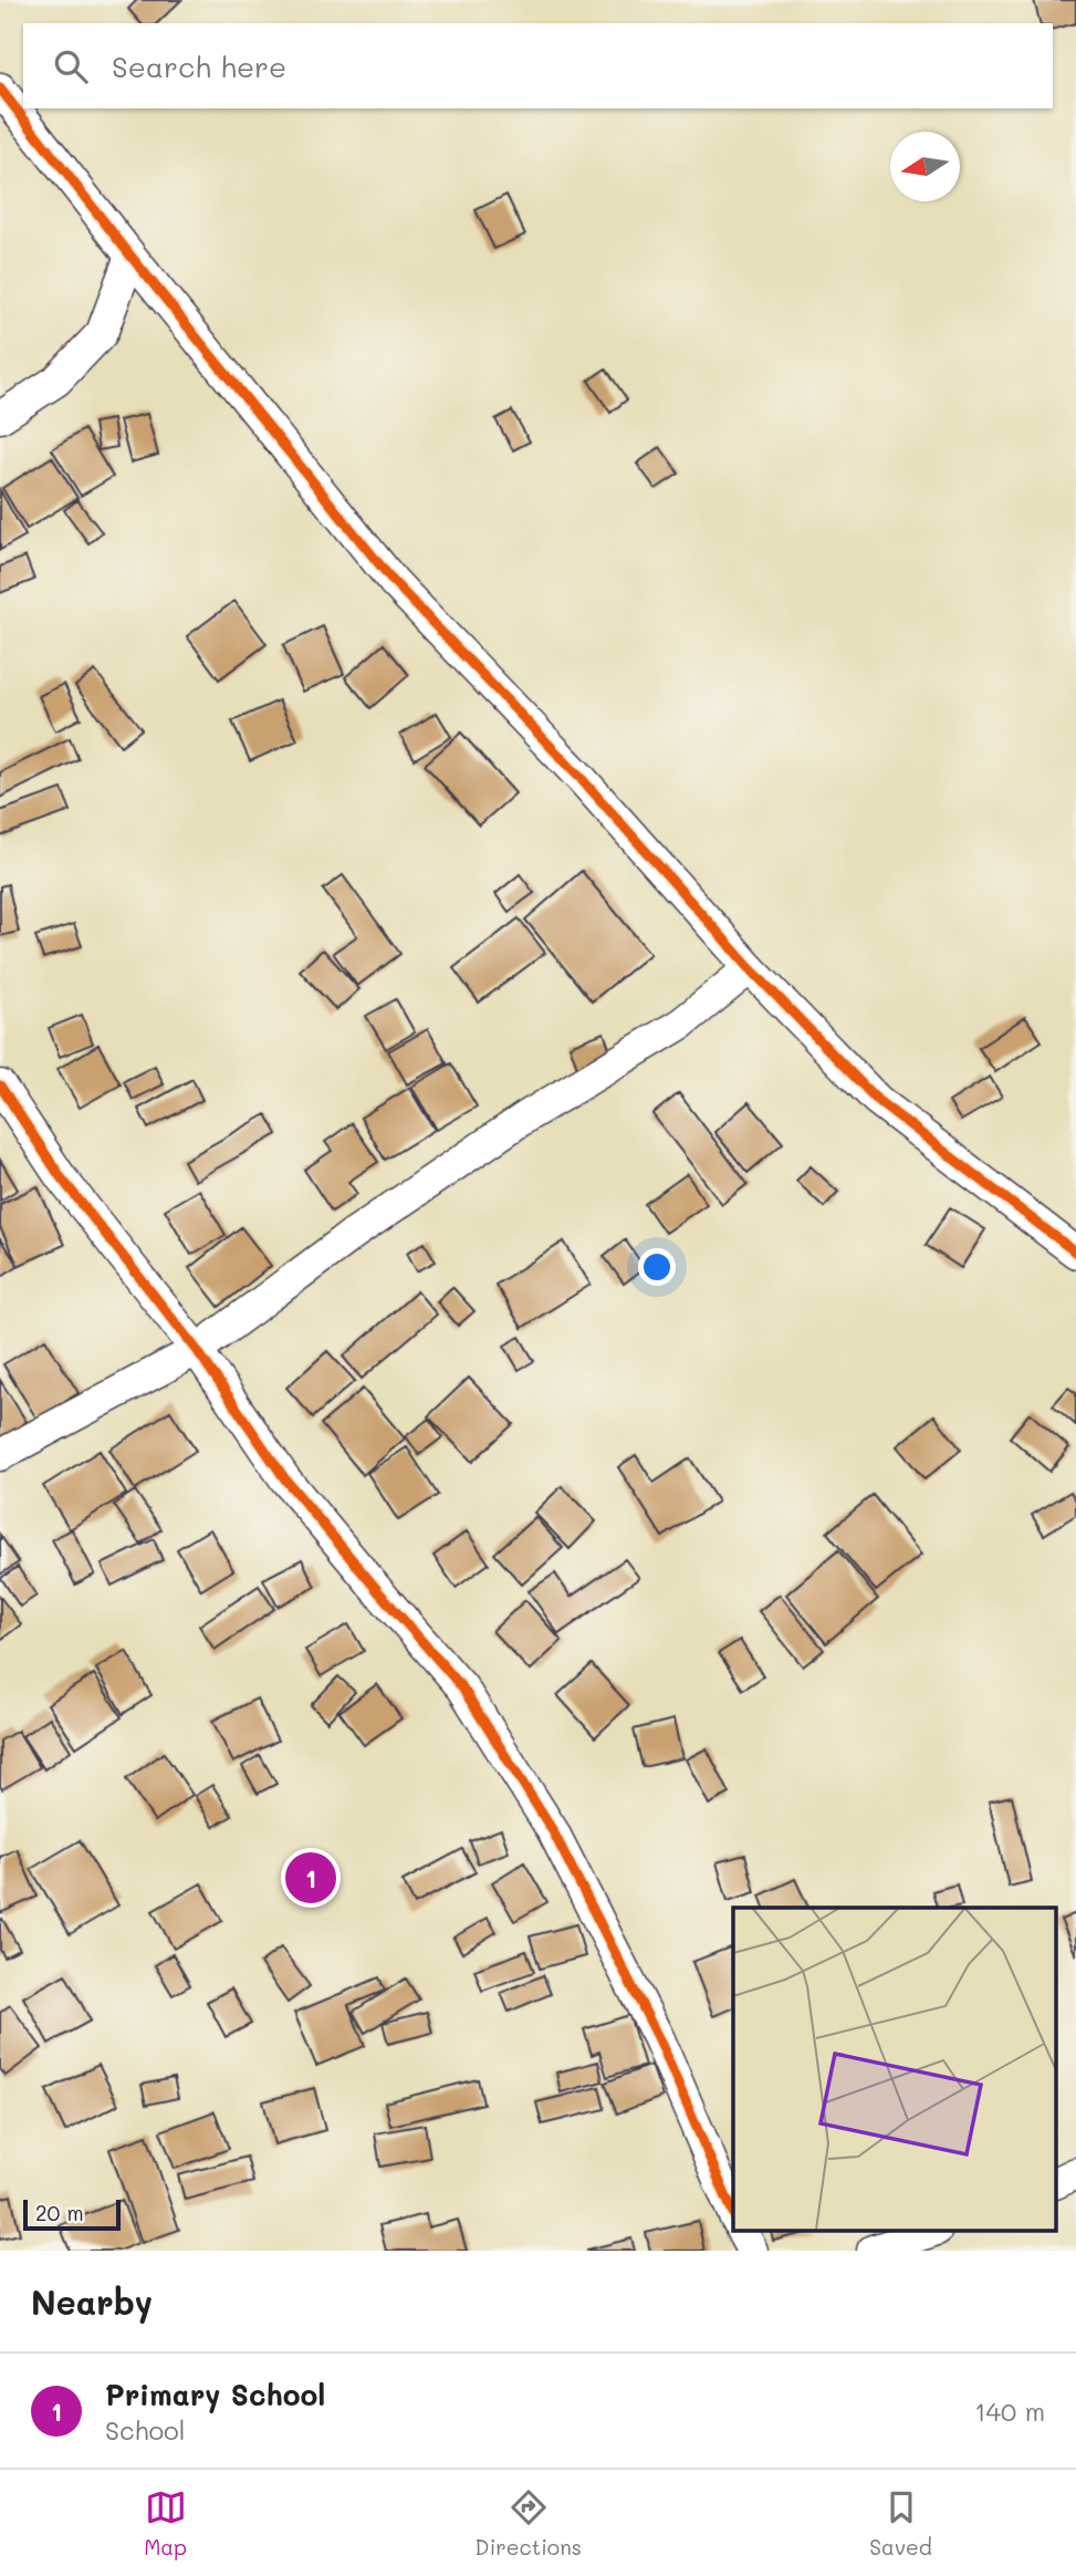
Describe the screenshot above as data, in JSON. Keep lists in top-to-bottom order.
{
  "scale_bar": "20 m",
  "north": "left",
  "page": {
    "search": "Search here",
    "pins": "1",
    "scale": "20 m",
    "heading": "Nearby",
    "list": [
      {
        "mark": "1",
        "name": "Primary School",
        "note": "School",
        "value": "140 m"
      }
    ],
    "nav": ["Map", "Directions", "Saved"]
  }
}
